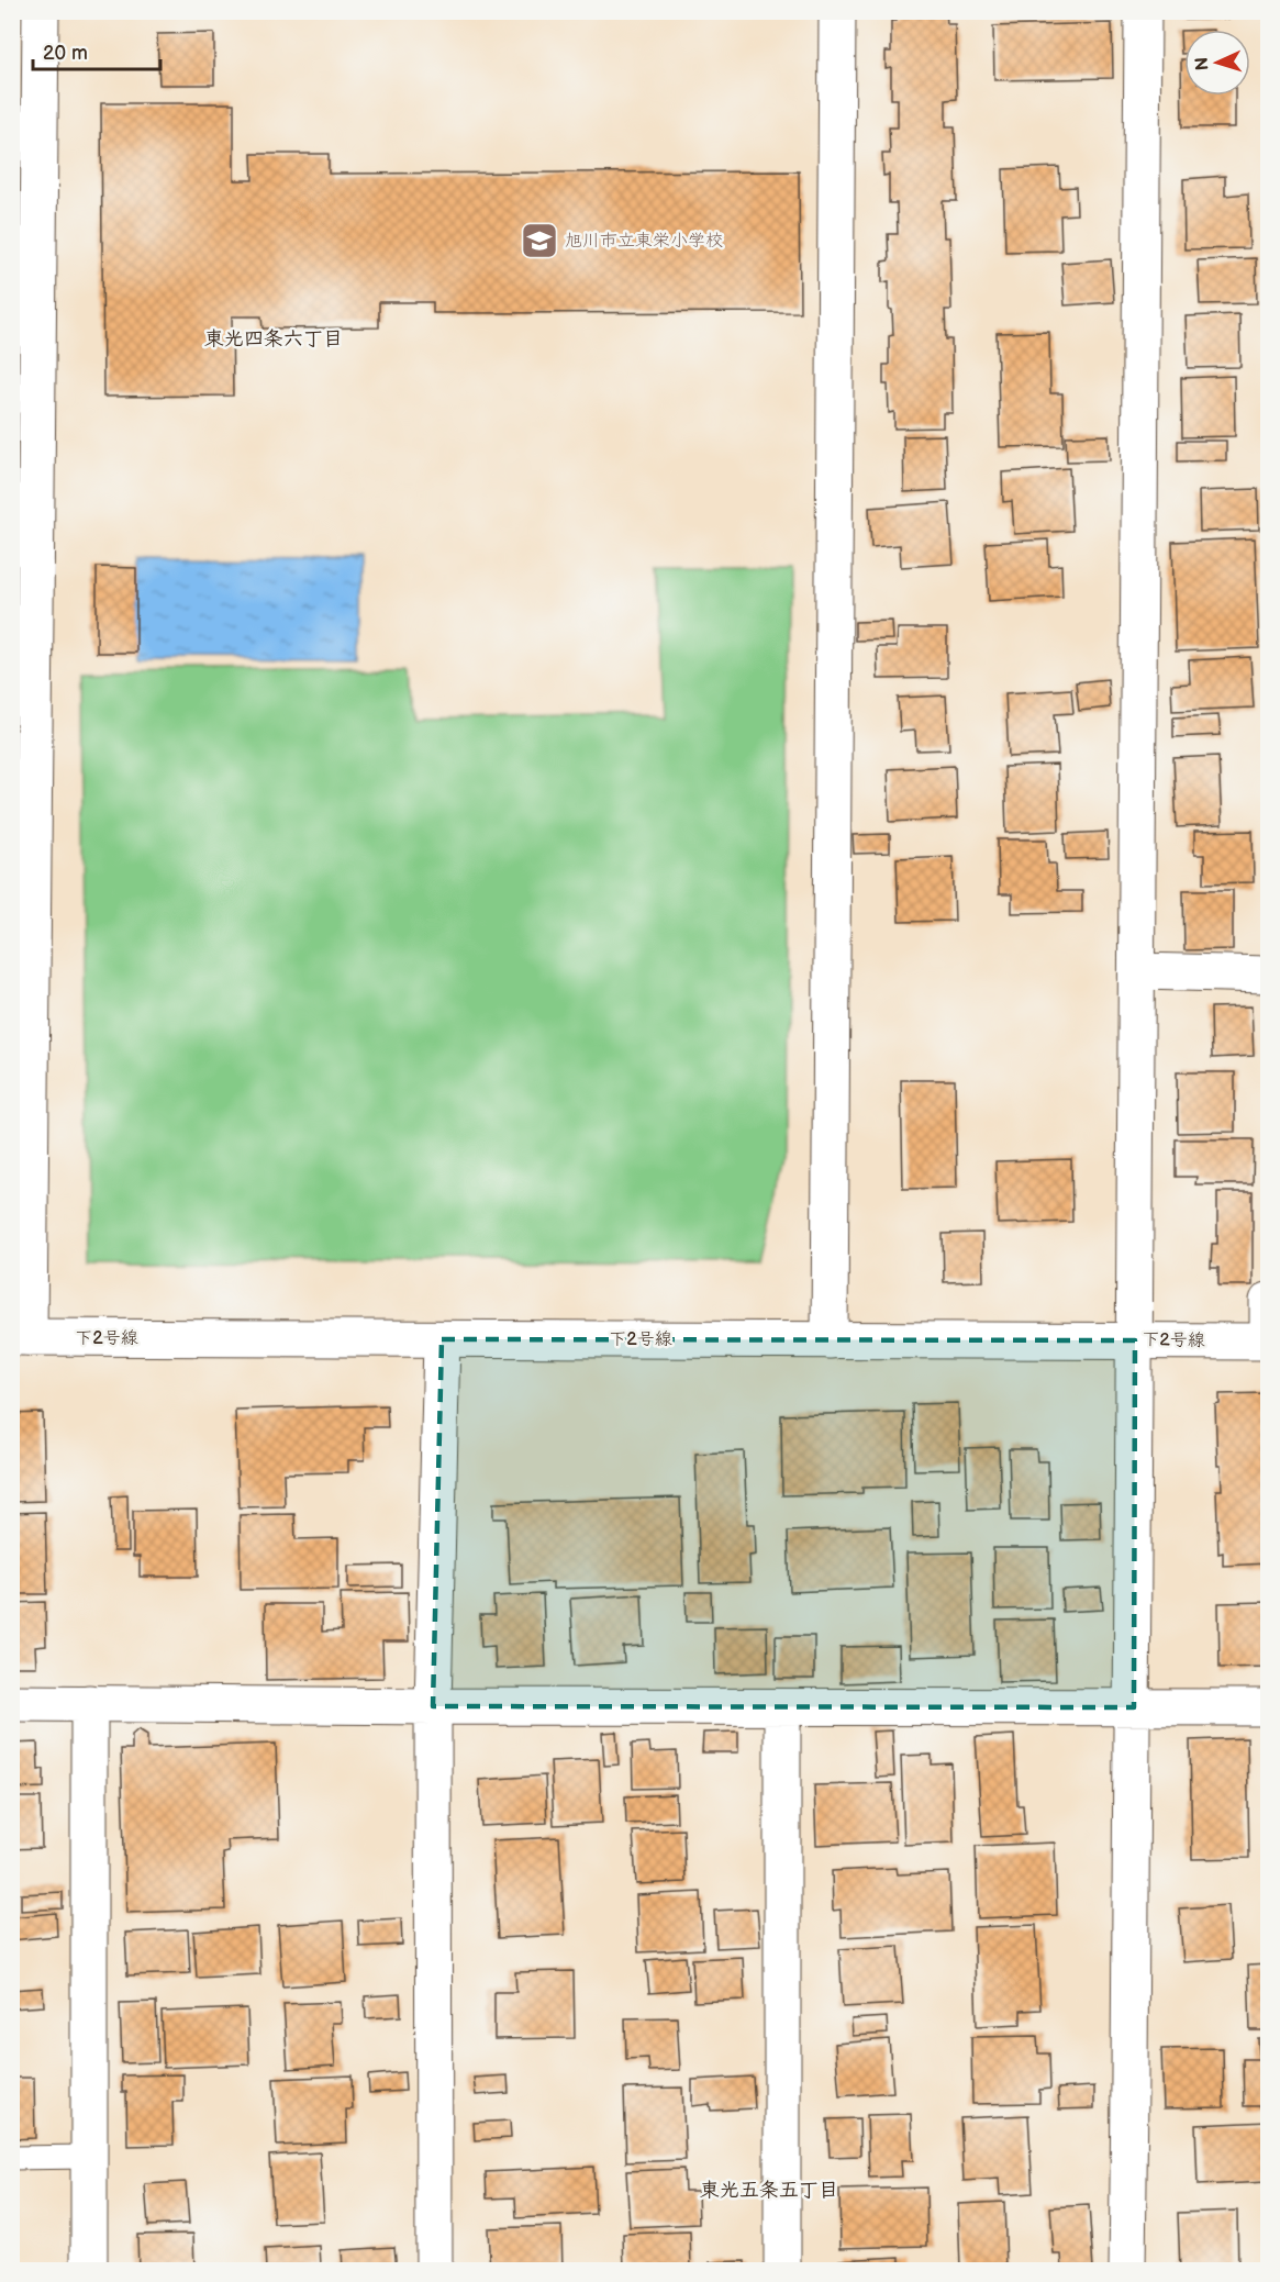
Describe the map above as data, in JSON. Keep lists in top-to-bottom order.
{
  "streets": {
    "street": ["下2号線"]
  },
  "districts": ["東光四条六丁目", "東光五条五丁目"],
  "places": {
    "school or university": ["旭川市立東栄小学校"]
  },
  "scale_bar": "20 m",
  "north": "left"
}
